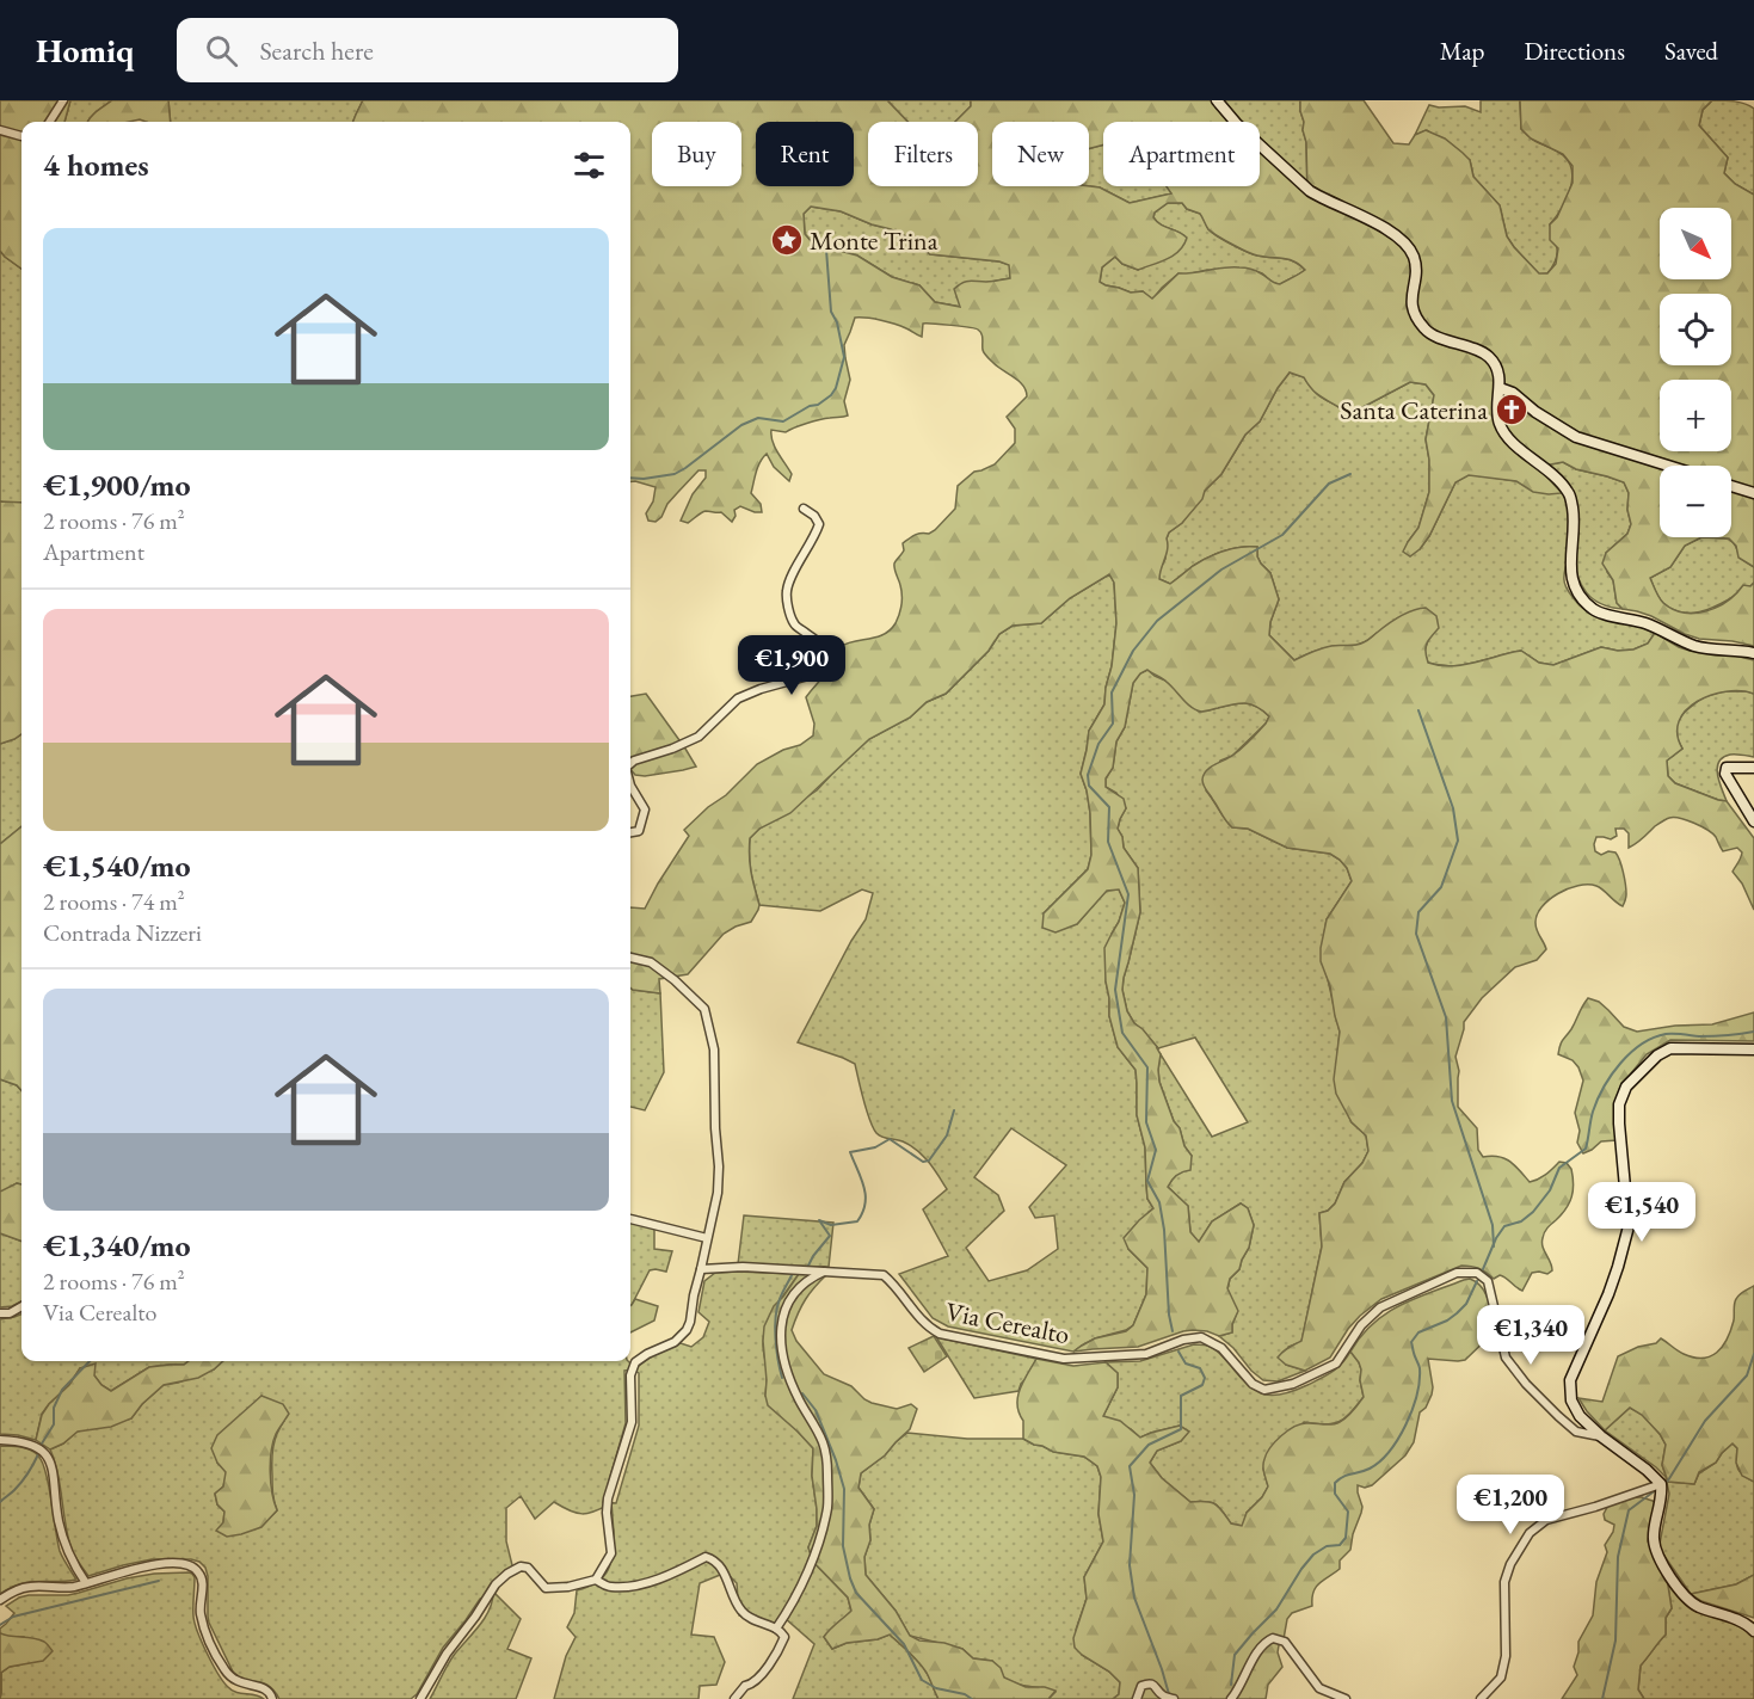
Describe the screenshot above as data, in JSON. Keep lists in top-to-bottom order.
{
  "streets": {
    "street": ["Via Cerealto"]
  },
  "places": {
    "place": ["Monte Trina"],
    "church": ["Santa Caterina"]
  },
  "north": "bottom right",
  "page": {
    "header": "Homiq",
    "search": "Search here",
    "nav": ["Map", "Directions", "Saved"],
    "chip": [
      "Buy",
      "Rent",
      "Filters",
      "New",
      "Apartment"
    ],
    "heading": "4 homes",
    "map_buttons": ["+", "−"],
    "list": [
      {
        "name": "€1,900/mo",
        "note": "2 rooms · 76 m² · Apartment"
      },
      {
        "name": "€1,540/mo",
        "note": "2 rooms · 74 m² · Contrada Nizzeri"
      },
      {
        "name": "€1,340/mo",
        "note": "2 rooms · 76 m² · Via Cerealto"
      }
    ],
    "price": [
      "€1,900",
      "€1,540",
      "€1,340",
      "€1,200"
    ]
  }
}
